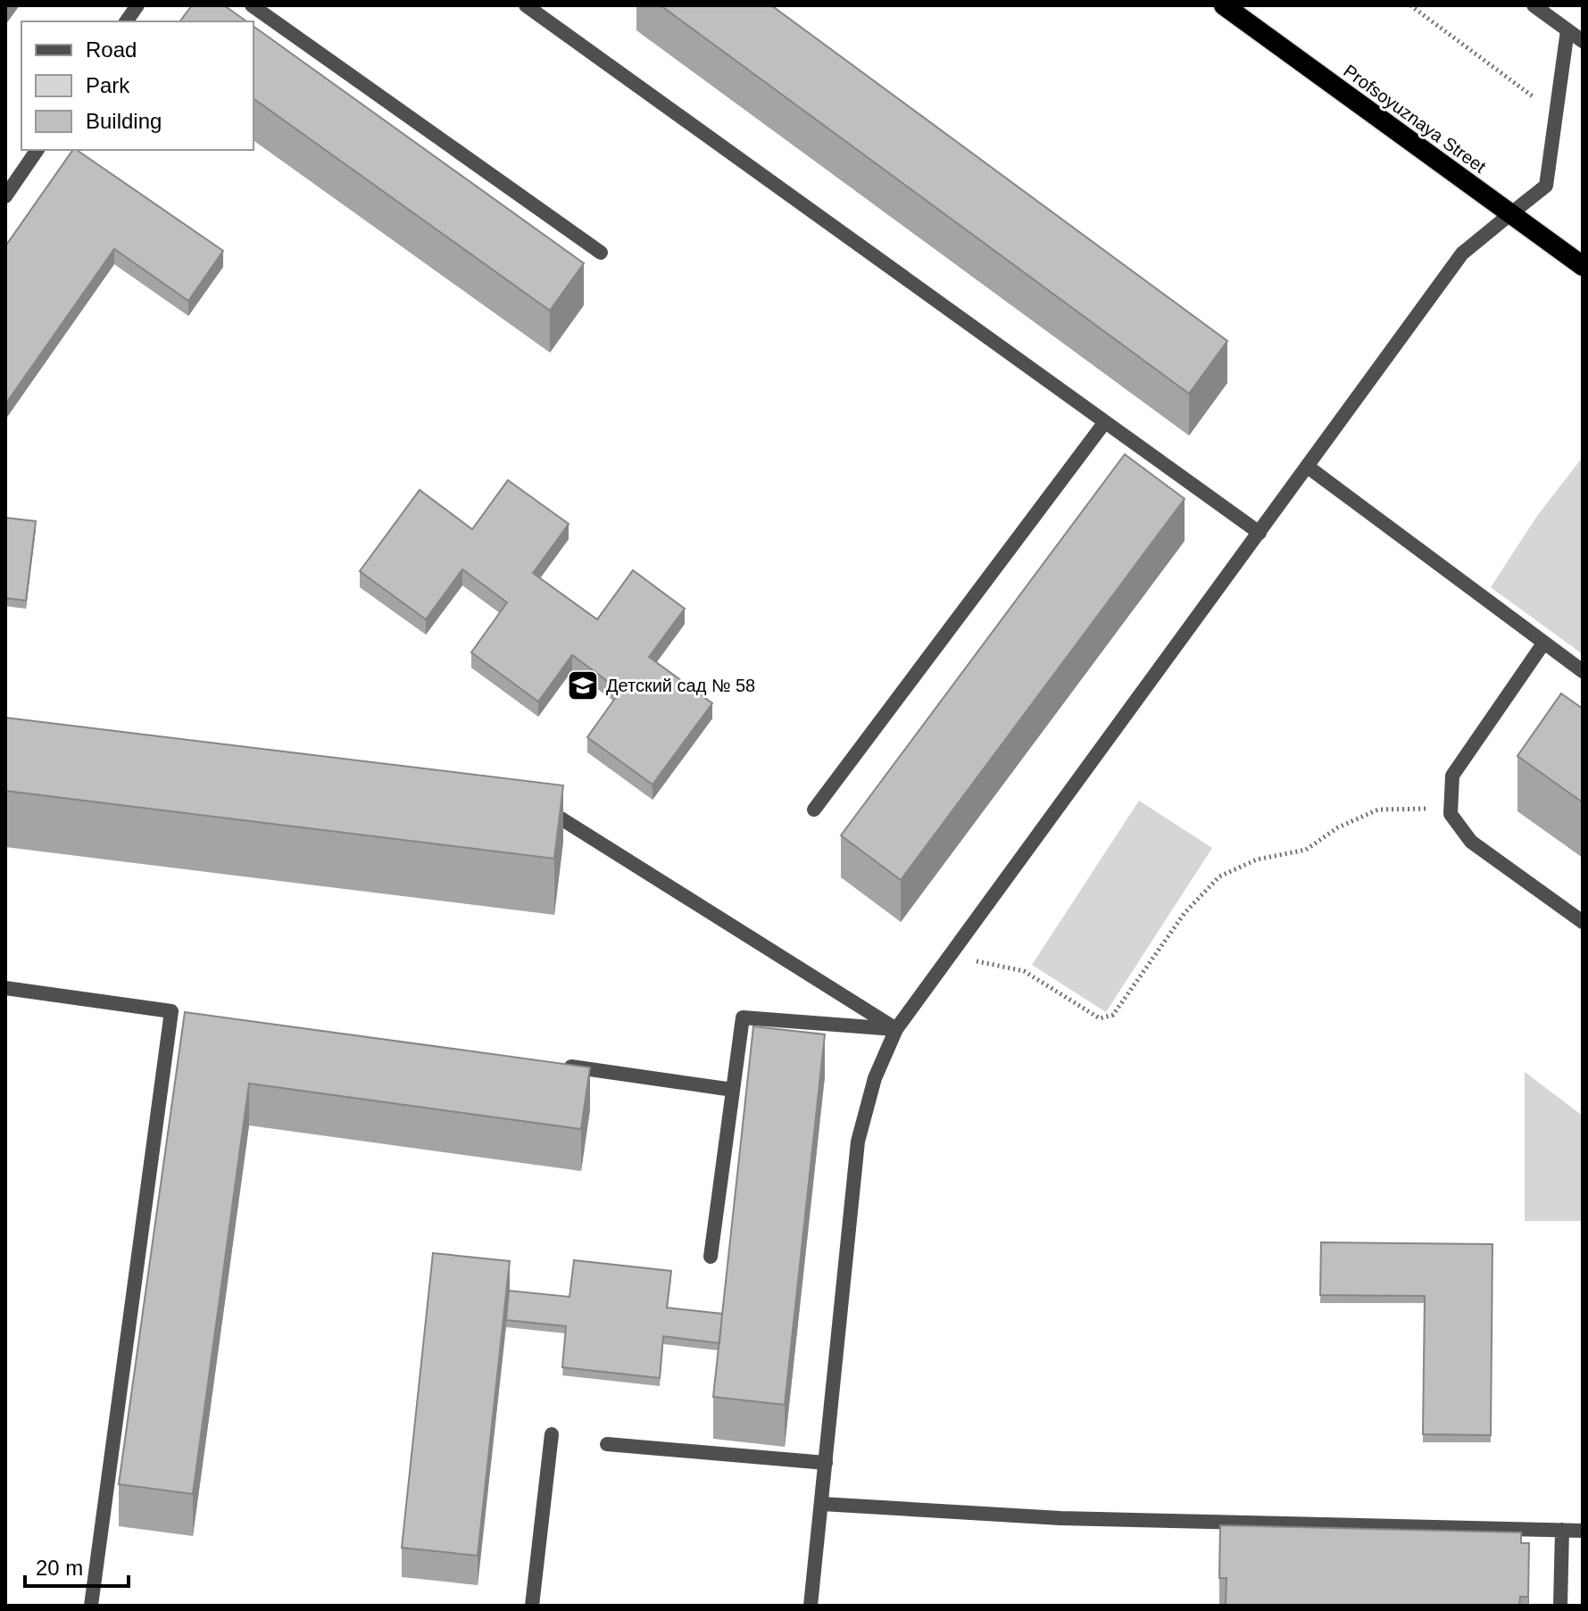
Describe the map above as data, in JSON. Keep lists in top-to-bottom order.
{
  "streets": {
    "highway": ["Profsoyuznaya Street"]
  },
  "places": {
    "school or university": ["Детский сад № 58"]
  },
  "legend": ["Road", "Park", "Building"],
  "scale_bar": "20 m"
}
